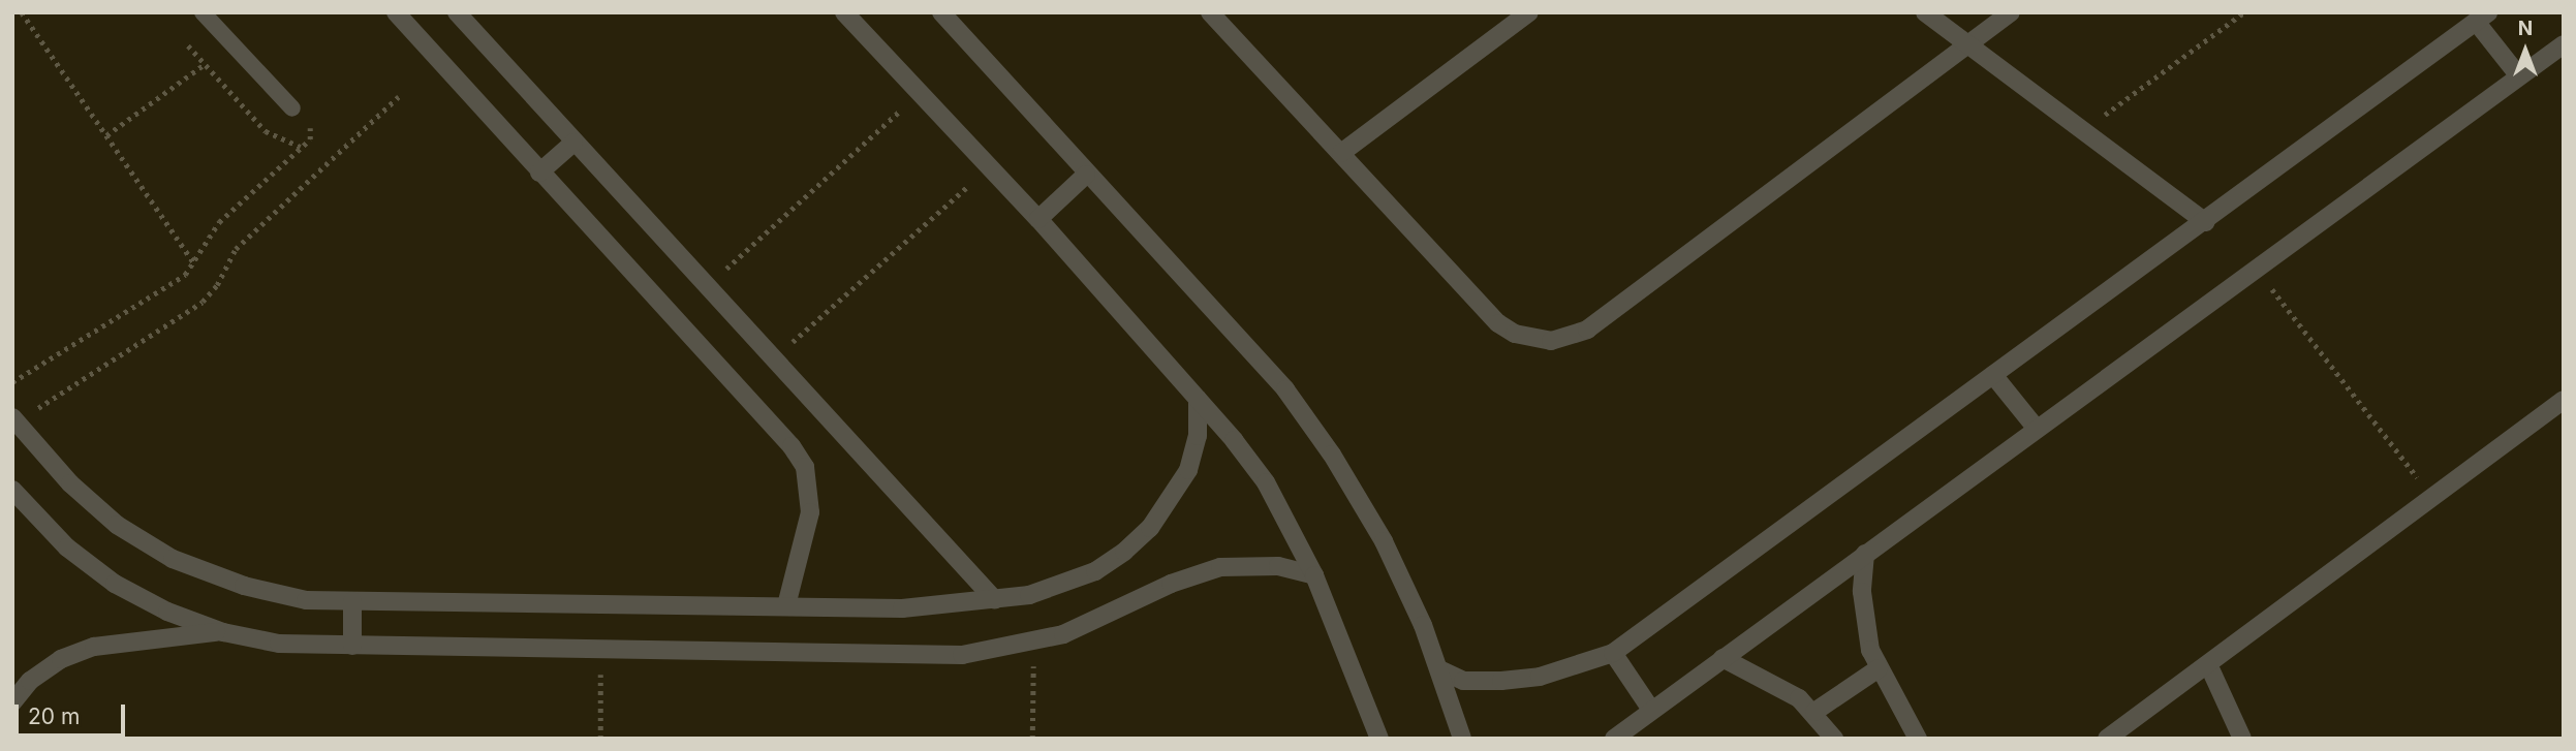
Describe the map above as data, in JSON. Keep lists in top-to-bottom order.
{
  "scale_bar": "20 m",
  "north": "top"
}
